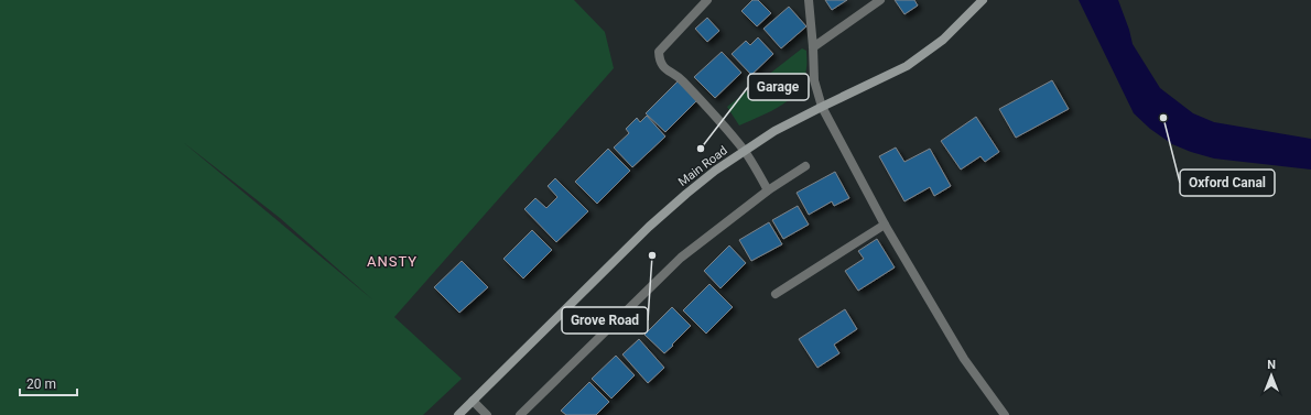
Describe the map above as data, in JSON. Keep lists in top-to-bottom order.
{
  "streets": {
    "main road": ["Main Road"]
  },
  "districts": ["ANSTY"],
  "places": ["Oxford Canal", "Garage", "Grove Road"],
  "scale_bar": "20 m",
  "north": "top"
}
